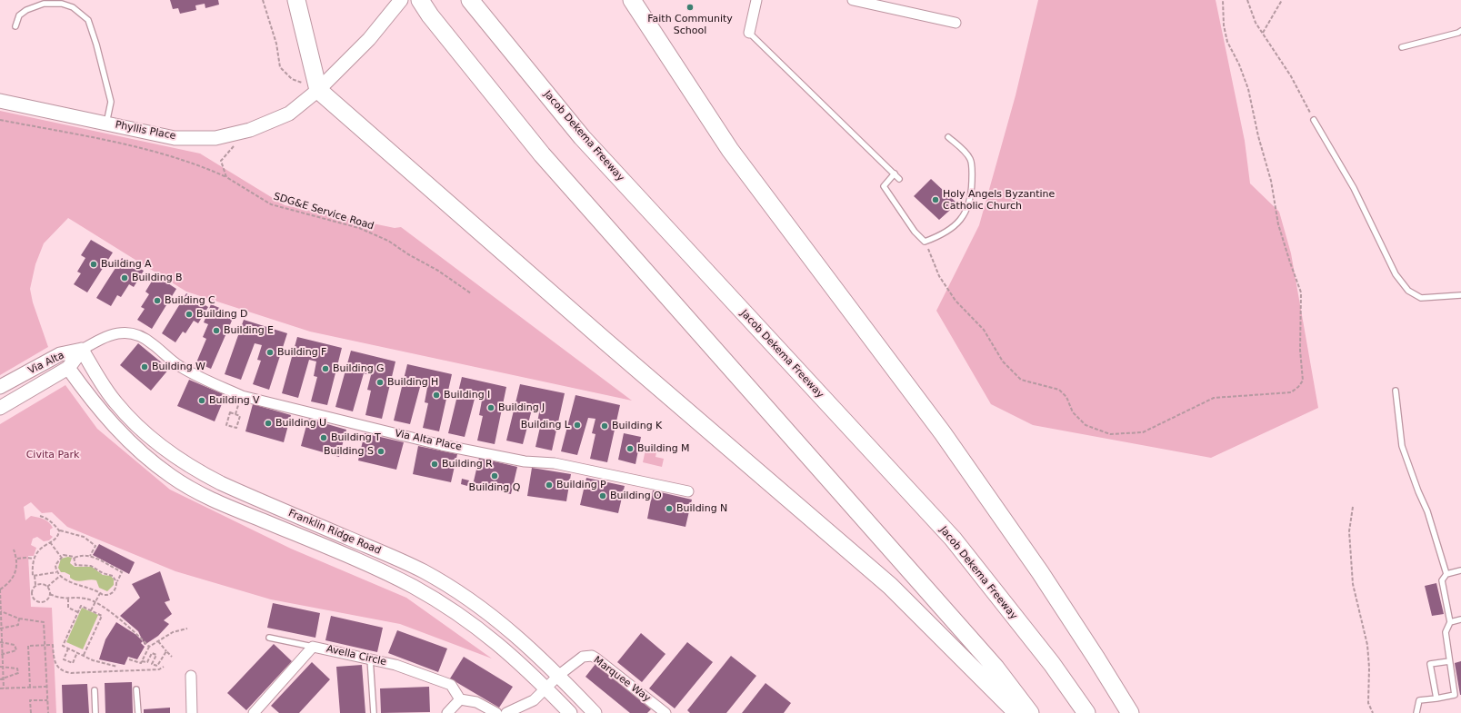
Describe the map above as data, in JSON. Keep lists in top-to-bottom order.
{
  "streets": {
    "highway": ["Jacob Dekema Freeway"],
    "street": [
      "Phyllis Place",
      "Via Alta",
      "Via Alta Place",
      "Franklin Ridge Road",
      "Avella Circle",
      "Marquee Way"
    ],
    "path": ["SDG&E Service Road"]
  },
  "crossings": [
    ["Via Alta", "Via Alta Place"],
    ["Via Alta", "Franklin Ridge Road"],
    ["Via Alta Place", "Franklin Ridge Road"],
    ["Franklin Ridge Road", "Marquee Way"]
  ],
  "parks": ["Civita Park"],
  "places": [
    "Faith Community School",
    "Holy Angels Byzantine Catholic Church",
    "Building A",
    "Building B",
    "Building C",
    "Building D",
    "Building E",
    "Building F",
    "Building W",
    "Building G",
    "Building H",
    "Building I",
    "Building V",
    "Building J",
    "Building U",
    "Building L",
    "Building K",
    "Building T",
    "Building M",
    "Building S",
    "Building R",
    "Building Q",
    "Building P",
    "Building O",
    "Building N"
  ]
}
